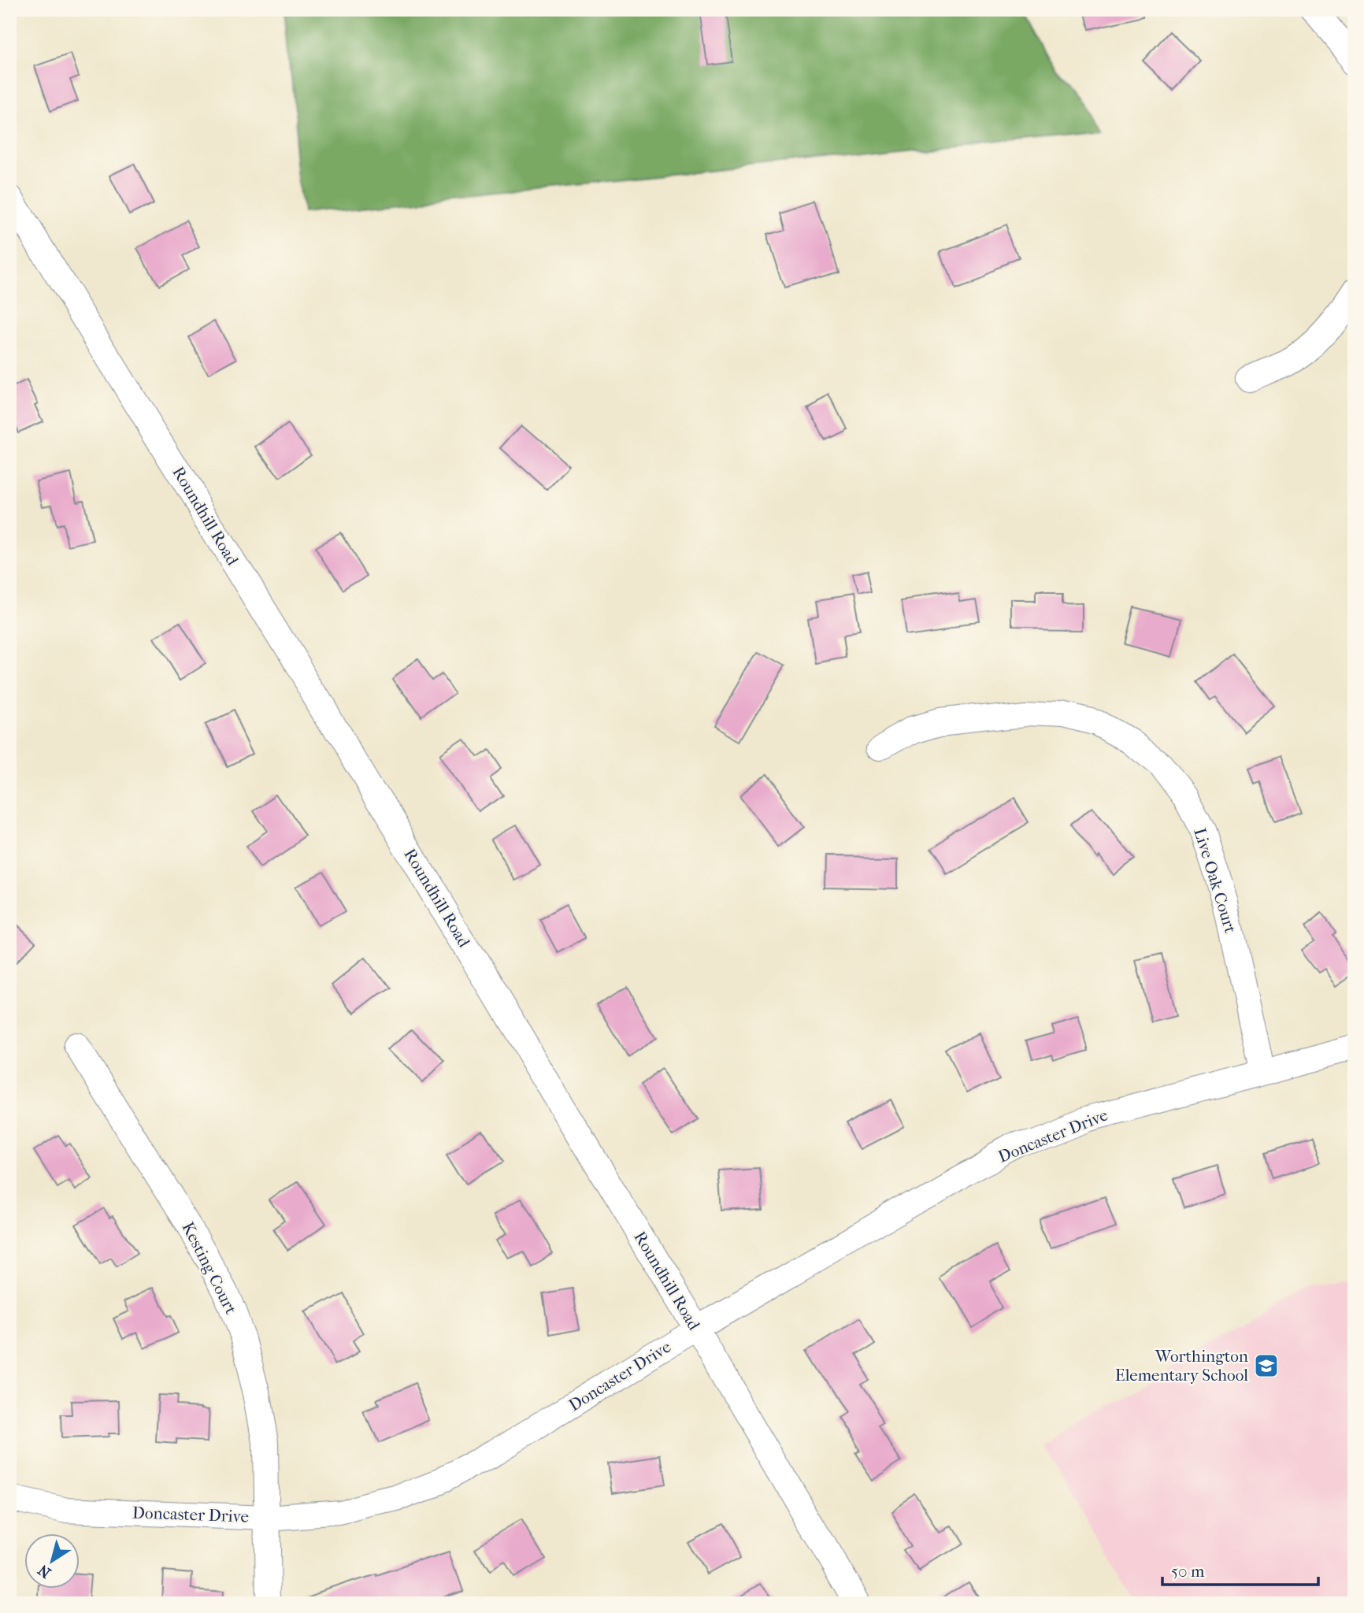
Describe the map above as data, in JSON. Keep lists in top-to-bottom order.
{
  "streets": {
    "street": [
      "Roundhill Road",
      "Live Oak Court",
      "Doncaster Drive",
      "Kesting Court"
    ]
  },
  "crossings": [
    ["Roundhill Road", "Doncaster Drive"],
    ["Live Oak Court", "Doncaster Drive"],
    ["Doncaster Drive", "Kesting Court"]
  ],
  "places": {
    "school or university": ["Worthington Elementary School"]
  },
  "scale_bar": "50 m",
  "north": "bottom left"
}
